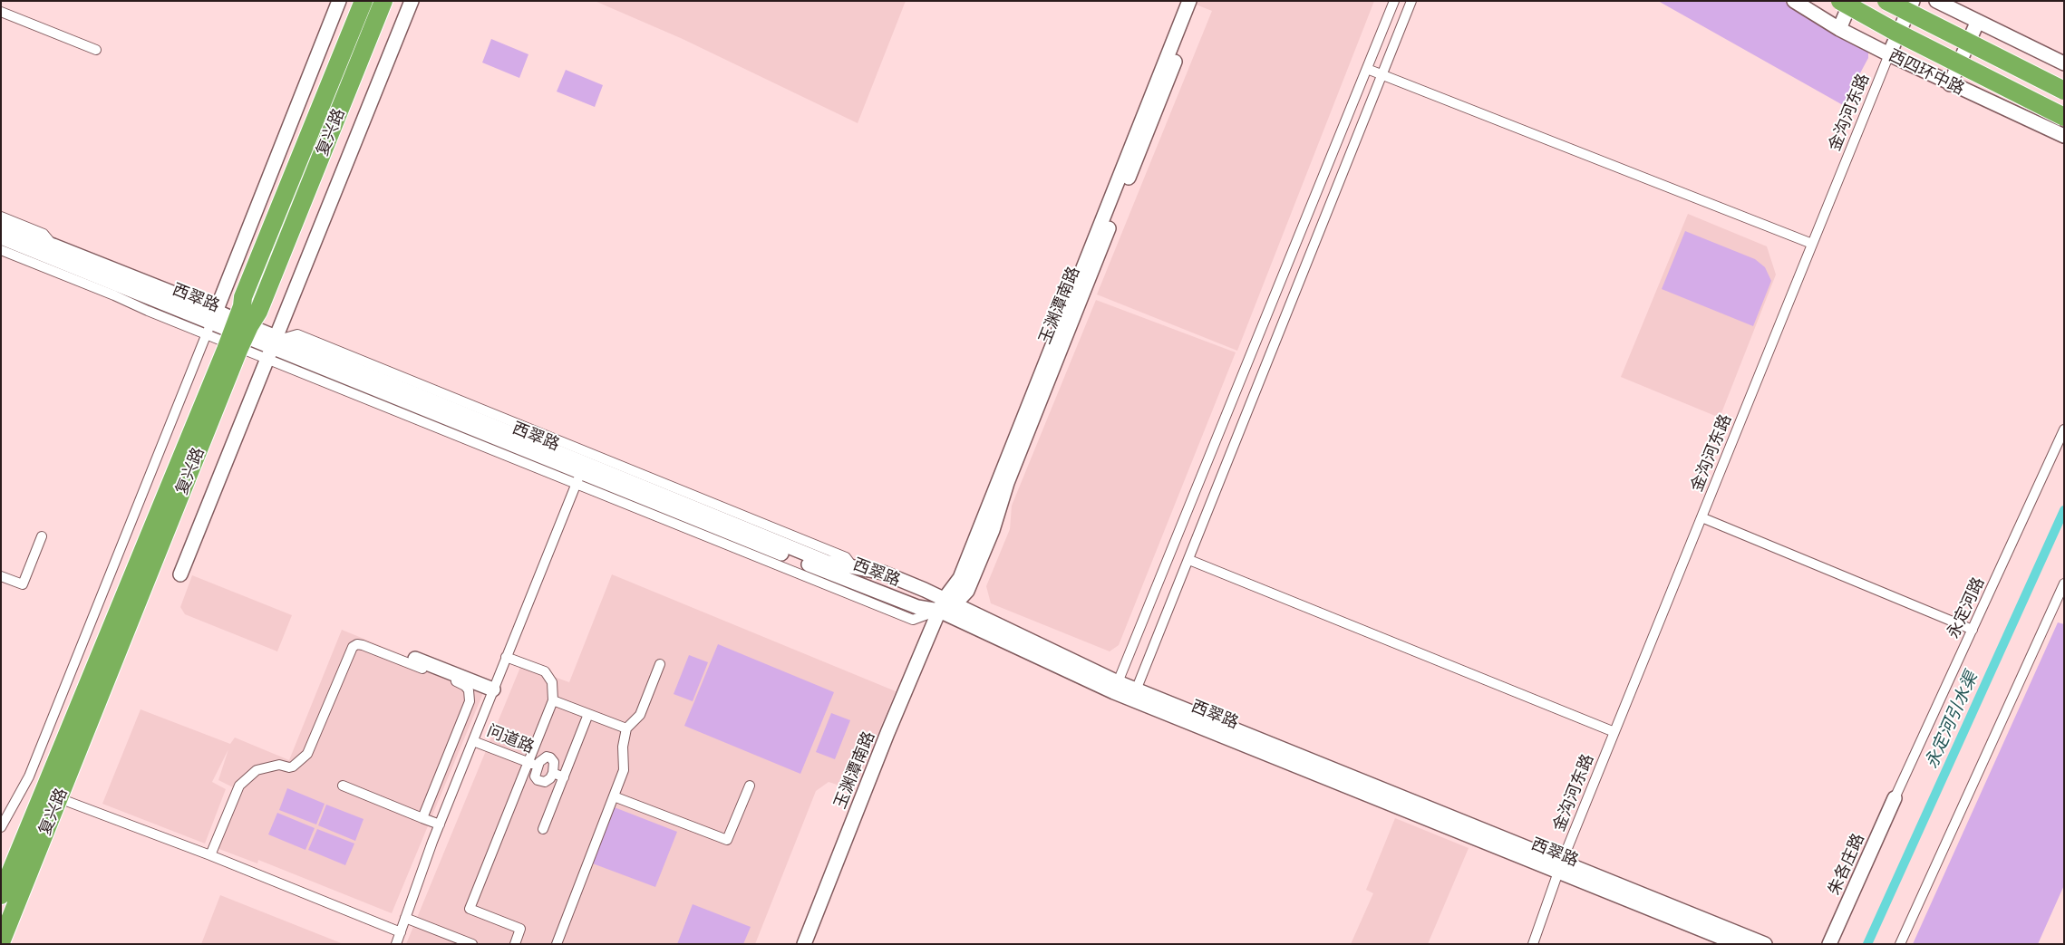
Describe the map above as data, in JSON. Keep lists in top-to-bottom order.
{
  "streets": {
    "highway": ["西四环中路", "复兴路"],
    "street": [
      "金沟河东路",
      "西翠路",
      "玉渊潭南路",
      "永定河路",
      "问道路",
      "朱各庄路"
    ]
  },
  "crossings": [
    ["西四环中路", "金沟河东路"],
    ["金沟河东路", "西翠路"],
    ["复兴路", "西翠路"],
    ["西翠路", "玉渊潭南路"],
    ["永定河路", "朱各庄路"]
  ],
  "water": ["永定河引水渠"]
}
